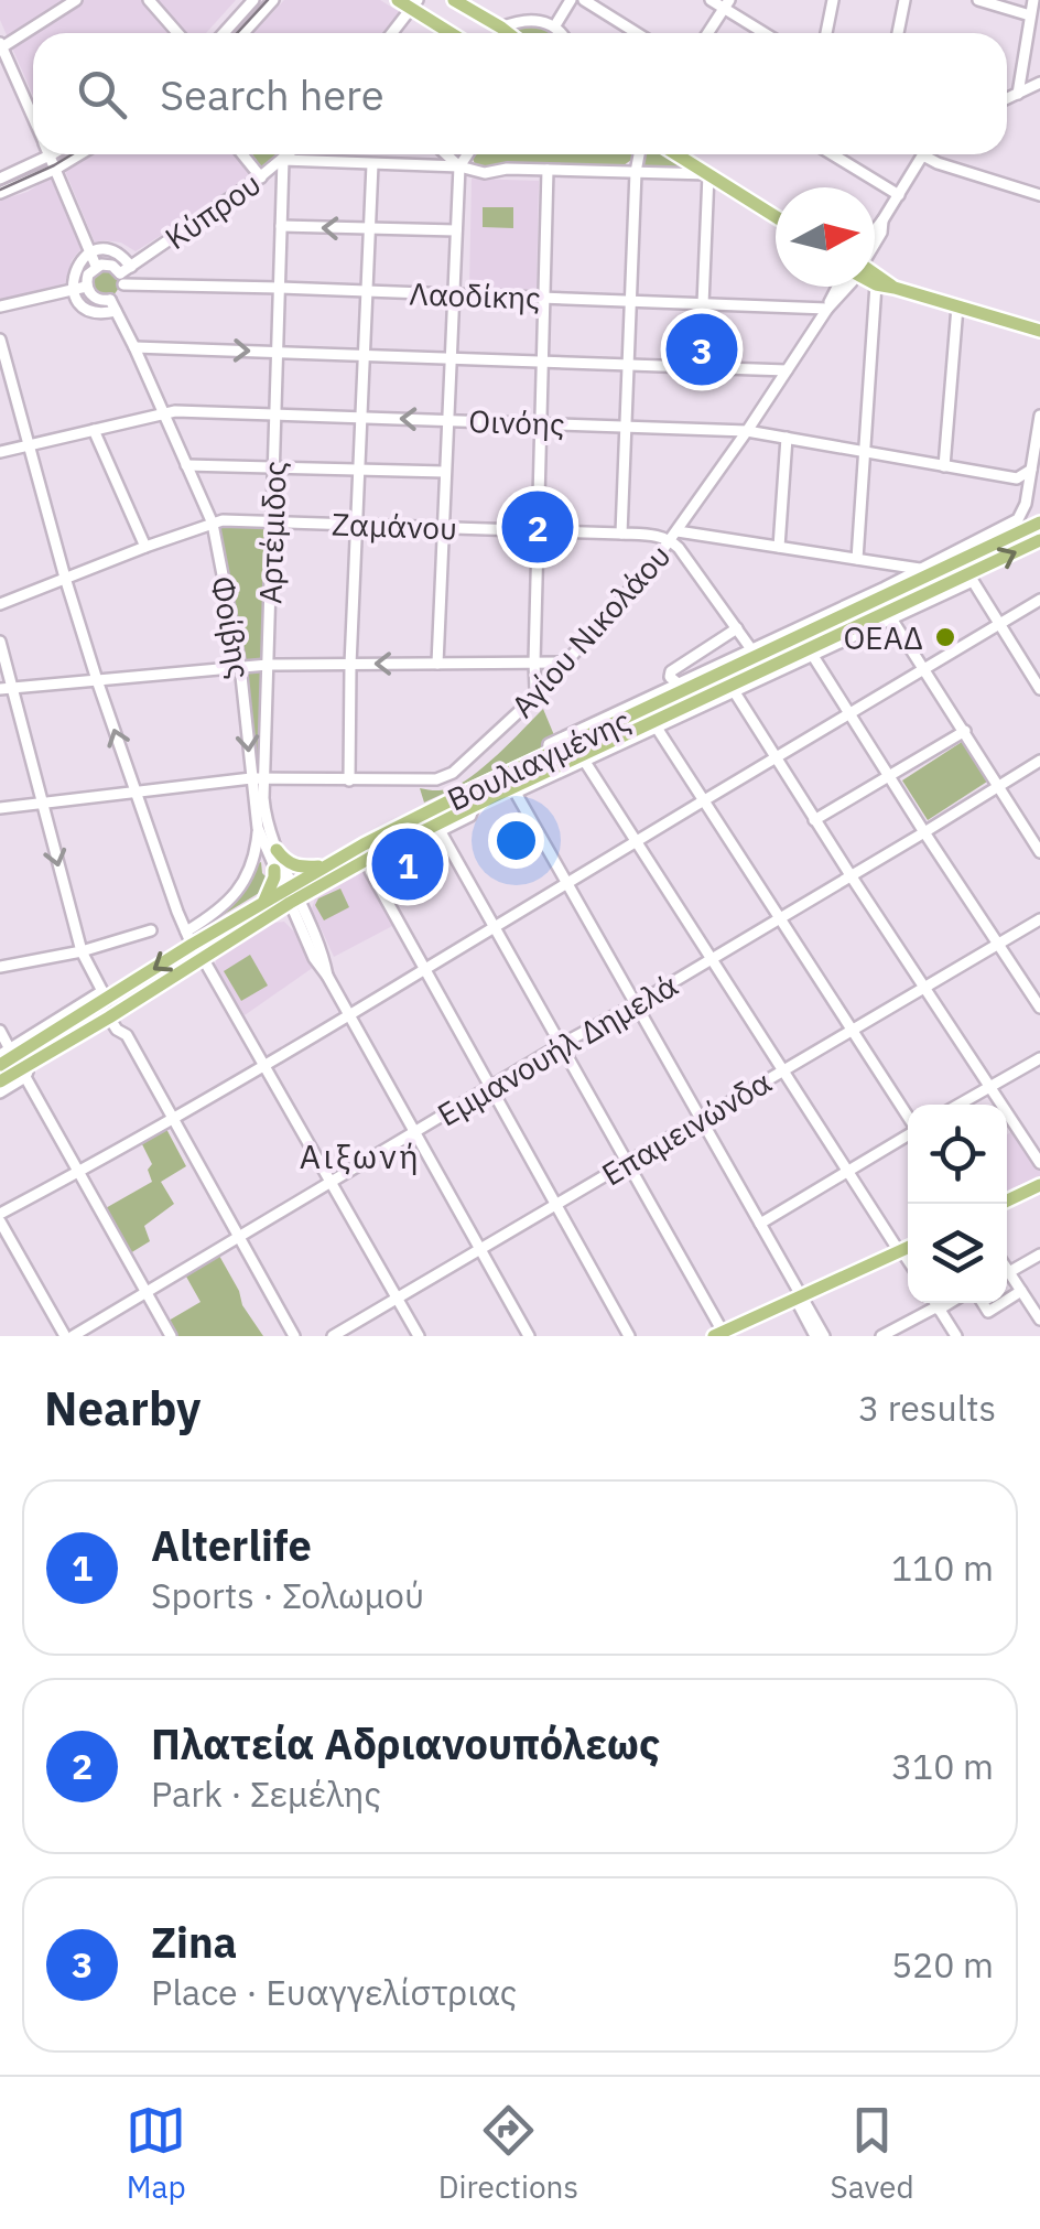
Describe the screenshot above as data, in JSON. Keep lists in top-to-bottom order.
{
  "streets": {
    "main road": ["Βουλιαγμένης"],
    "street": [
      "Κύπρου",
      "Λαοδίκης",
      "Οινόης",
      "Ζαμάνου",
      "Αρτέμιδος",
      "Φοίβης",
      "Αγίου Νικολάου",
      "Εμμανουήλ Δημελά",
      "Επαμεινώνδα"
    ]
  },
  "crossings": [
    ["Κύπρου", "Λαοδίκης"],
    ["Κύπρου", "Αρτέμιδος"],
    ["Κύπρου", "Φοίβης"],
    ["Λαοδίκης", "Αρτέμιδος"],
    ["Λαοδίκης", "Φοίβης"],
    ["Λαοδίκης", "Αγίου Νικολάου"],
    ["Οινόης", "Αρτέμιδος"],
    ["Οινόης", "Φοίβης"],
    ["Οινόης", "Αγίου Νικολάου"],
    ["Ζαμάνου", "Αρτέμιδος"],
    ["Ζαμάνου", "Φοίβης"],
    ["Ζαμάνου", "Αγίου Νικολάου"],
    ["Αρτέμιδος", "Φοίβης"],
    ["Αρτέμιδος", "Αγίου Νικολάου"],
    ["Αρτέμιδος", "Βουλιαγμένης"],
    ["Φοίβης", "Αγίου Νικολάου"],
    ["Φοίβης", "Βουλιαγμένης"]
  ],
  "districts": ["Αιξωνή"],
  "places": ["ΟΕΑΔ"],
  "north": "right",
  "page": {
    "search": "Search here",
    "pins": ["3", "2", "1"],
    "heading": ["Nearby", "3 results"],
    "list": [
      {
        "mark": "1",
        "name": "Alterlife",
        "note": "Sports · Σολωμού",
        "value": "110 m"
      },
      {
        "mark": "2",
        "name": "Πλατεία Αδριανουπόλεως",
        "note": "Park · Σεμέλης",
        "value": "310 m"
      },
      {
        "mark": "3",
        "name": "Zina",
        "note": "Place · Ευαγγελίστριας",
        "value": "520 m"
      }
    ],
    "nav": ["Map", "Directions", "Saved"]
  }
}
